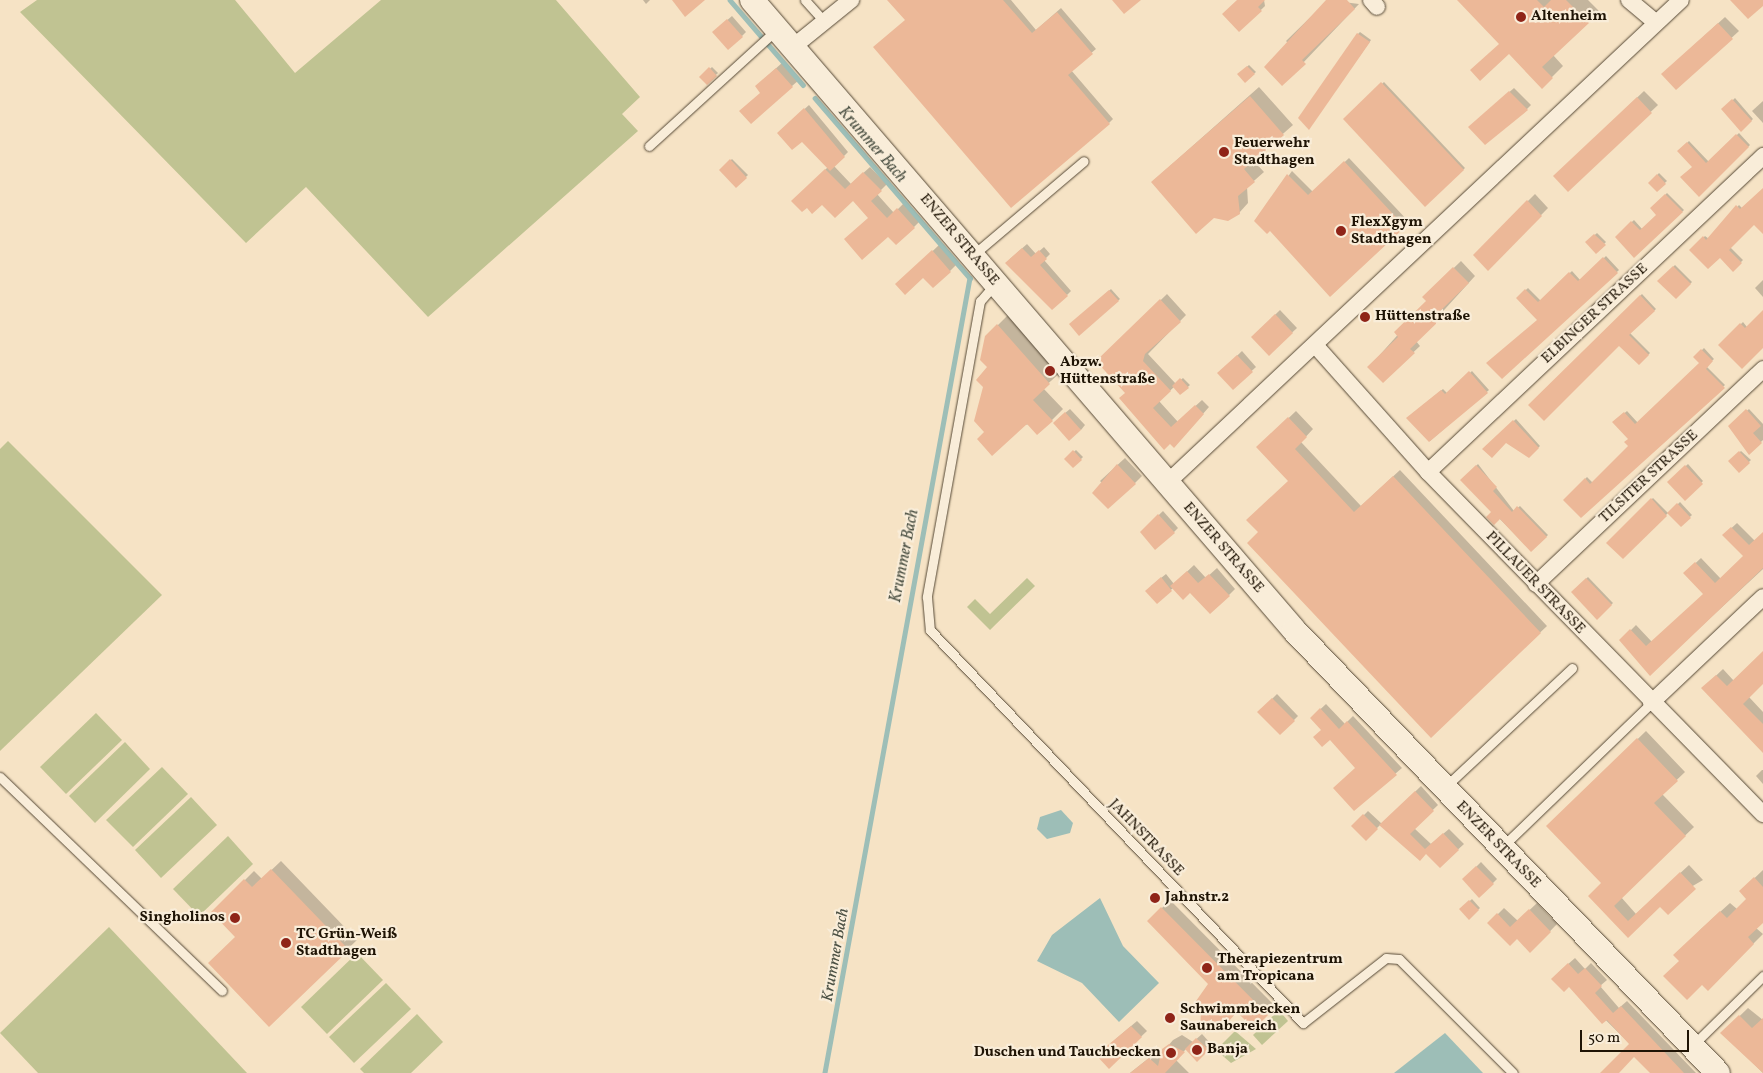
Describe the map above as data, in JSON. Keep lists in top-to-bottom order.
{
  "streets": {
    "main road": ["ENZER STRASSE"],
    "street": ["ELBINGER STRASSE", "TILSITER STRASSE", "PILLAUER STRASSE"],
    "lane": ["JAHNSTRASSE"]
  },
  "crossings": [
    ["ENZER STRASSE", "JAHNSTRASSE"],
    ["ELBINGER STRASSE", "PILLAUER STRASSE"],
    ["TILSITER STRASSE", "PILLAUER STRASSE"]
  ],
  "water": ["Krummer Bach"],
  "places": [
    "Altenheim",
    "Feuerwehr Stadthagen",
    "FlexXgym Stadthagen",
    "Hüttenstraße",
    "Abzw. Hüttenstraße",
    "Jahnstr.2",
    "Singholinos",
    "TC Grün-Weiß Stadthagen",
    "Therapiezentrum am Tropicana",
    "Schwimmbecken Saunabereich",
    "Banja",
    "Duschen und Tauchbecken"
  ],
  "scale_bar": "50 m"
}
